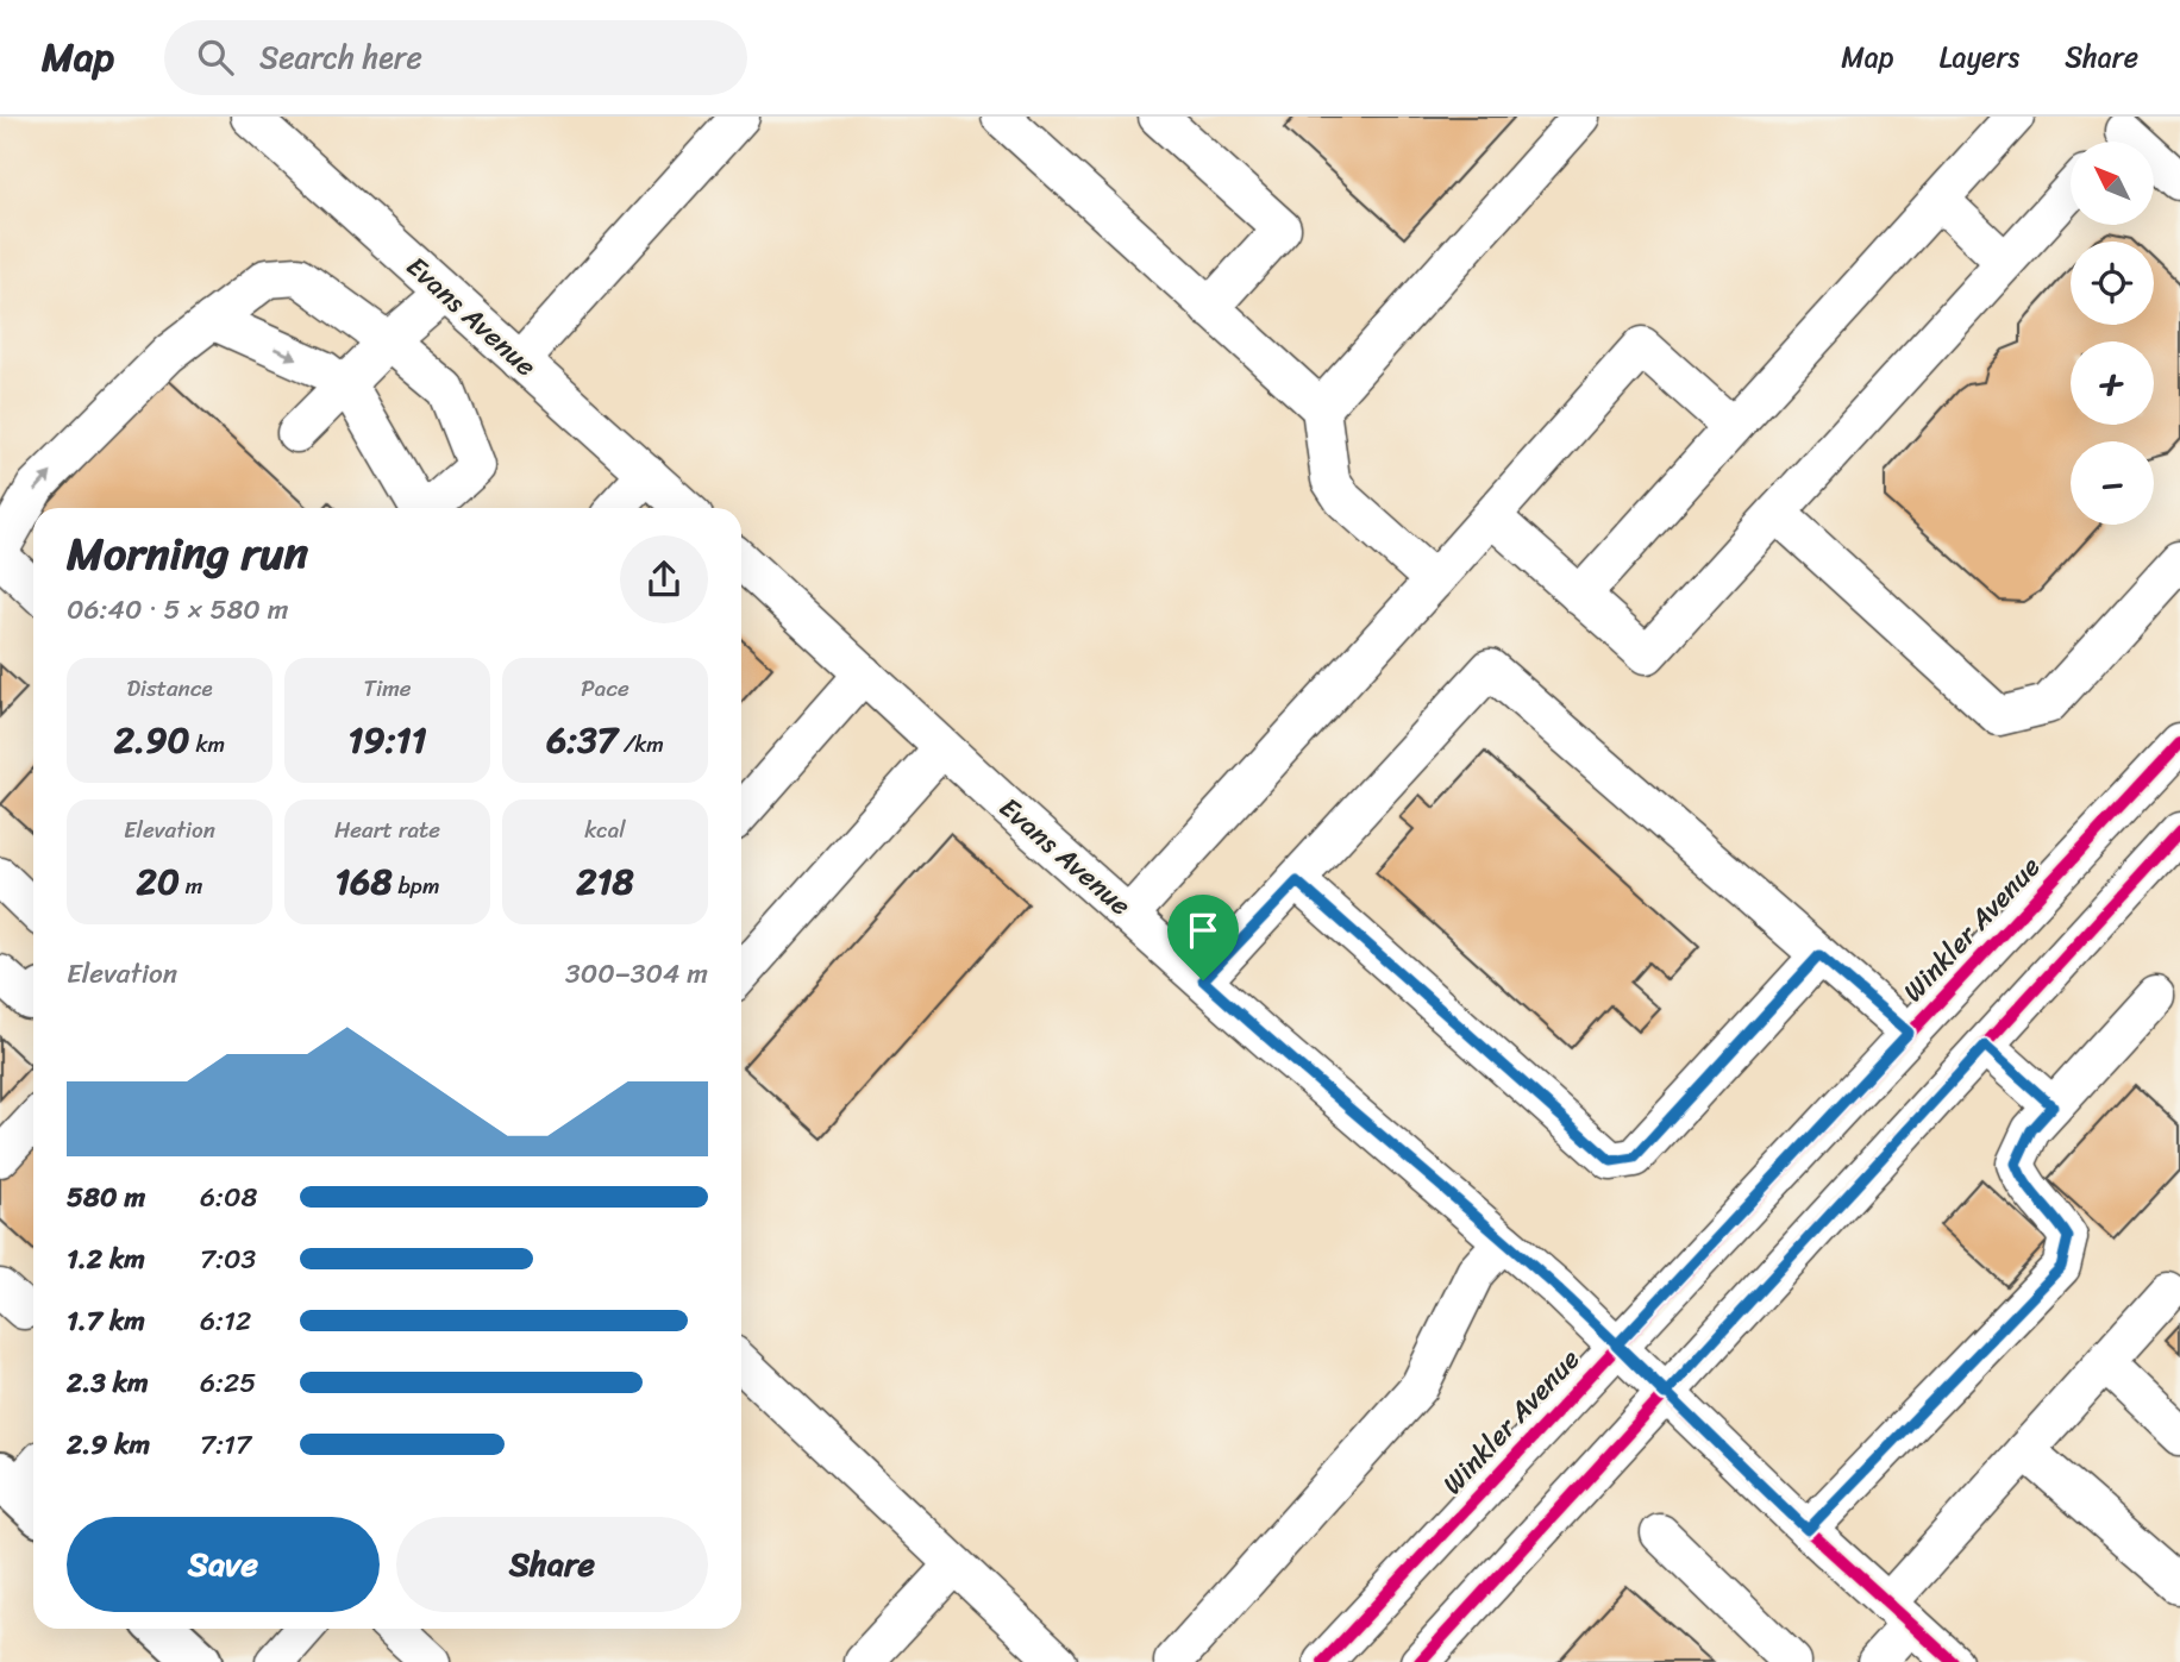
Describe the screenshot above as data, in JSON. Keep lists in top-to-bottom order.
{
  "streets": {
    "street": ["Evans Avenue", "Winkler Avenue"]
  },
  "crossings": [
    ["Evans Avenue", "Winkler Avenue"]
  ],
  "north": "top left",
  "page": {
    "header": "Map",
    "search": "Search here",
    "nav": ["Map", "Layers", "Share"],
    "map_buttons": ["+", "−"],
    "heading": ["Morning run", "06:40 · 5 × 580 m"],
    "stats": [
      ["Distance", "2.90 km"],
      ["Time", "19:11"],
      ["Pace", "6:37 /km"],
      ["Elevation", "20 m"],
      ["Heart rate", "168 bpm"],
      ["kcal", "218"]
    ],
    "chart": ["Elevation", "300–304 m"],
    "list": [
      {
        "name": "580 m",
        "note": "6:08"
      },
      {
        "name": "1.2 km",
        "note": "7:03"
      },
      {
        "name": "1.7 km",
        "note": "6:12"
      },
      {
        "name": "2.3 km",
        "note": "6:25"
      },
      {
        "name": "2.9 km",
        "note": "7:17"
      }
    ],
    "buttons": ["Save", "Share"]
  }
}
